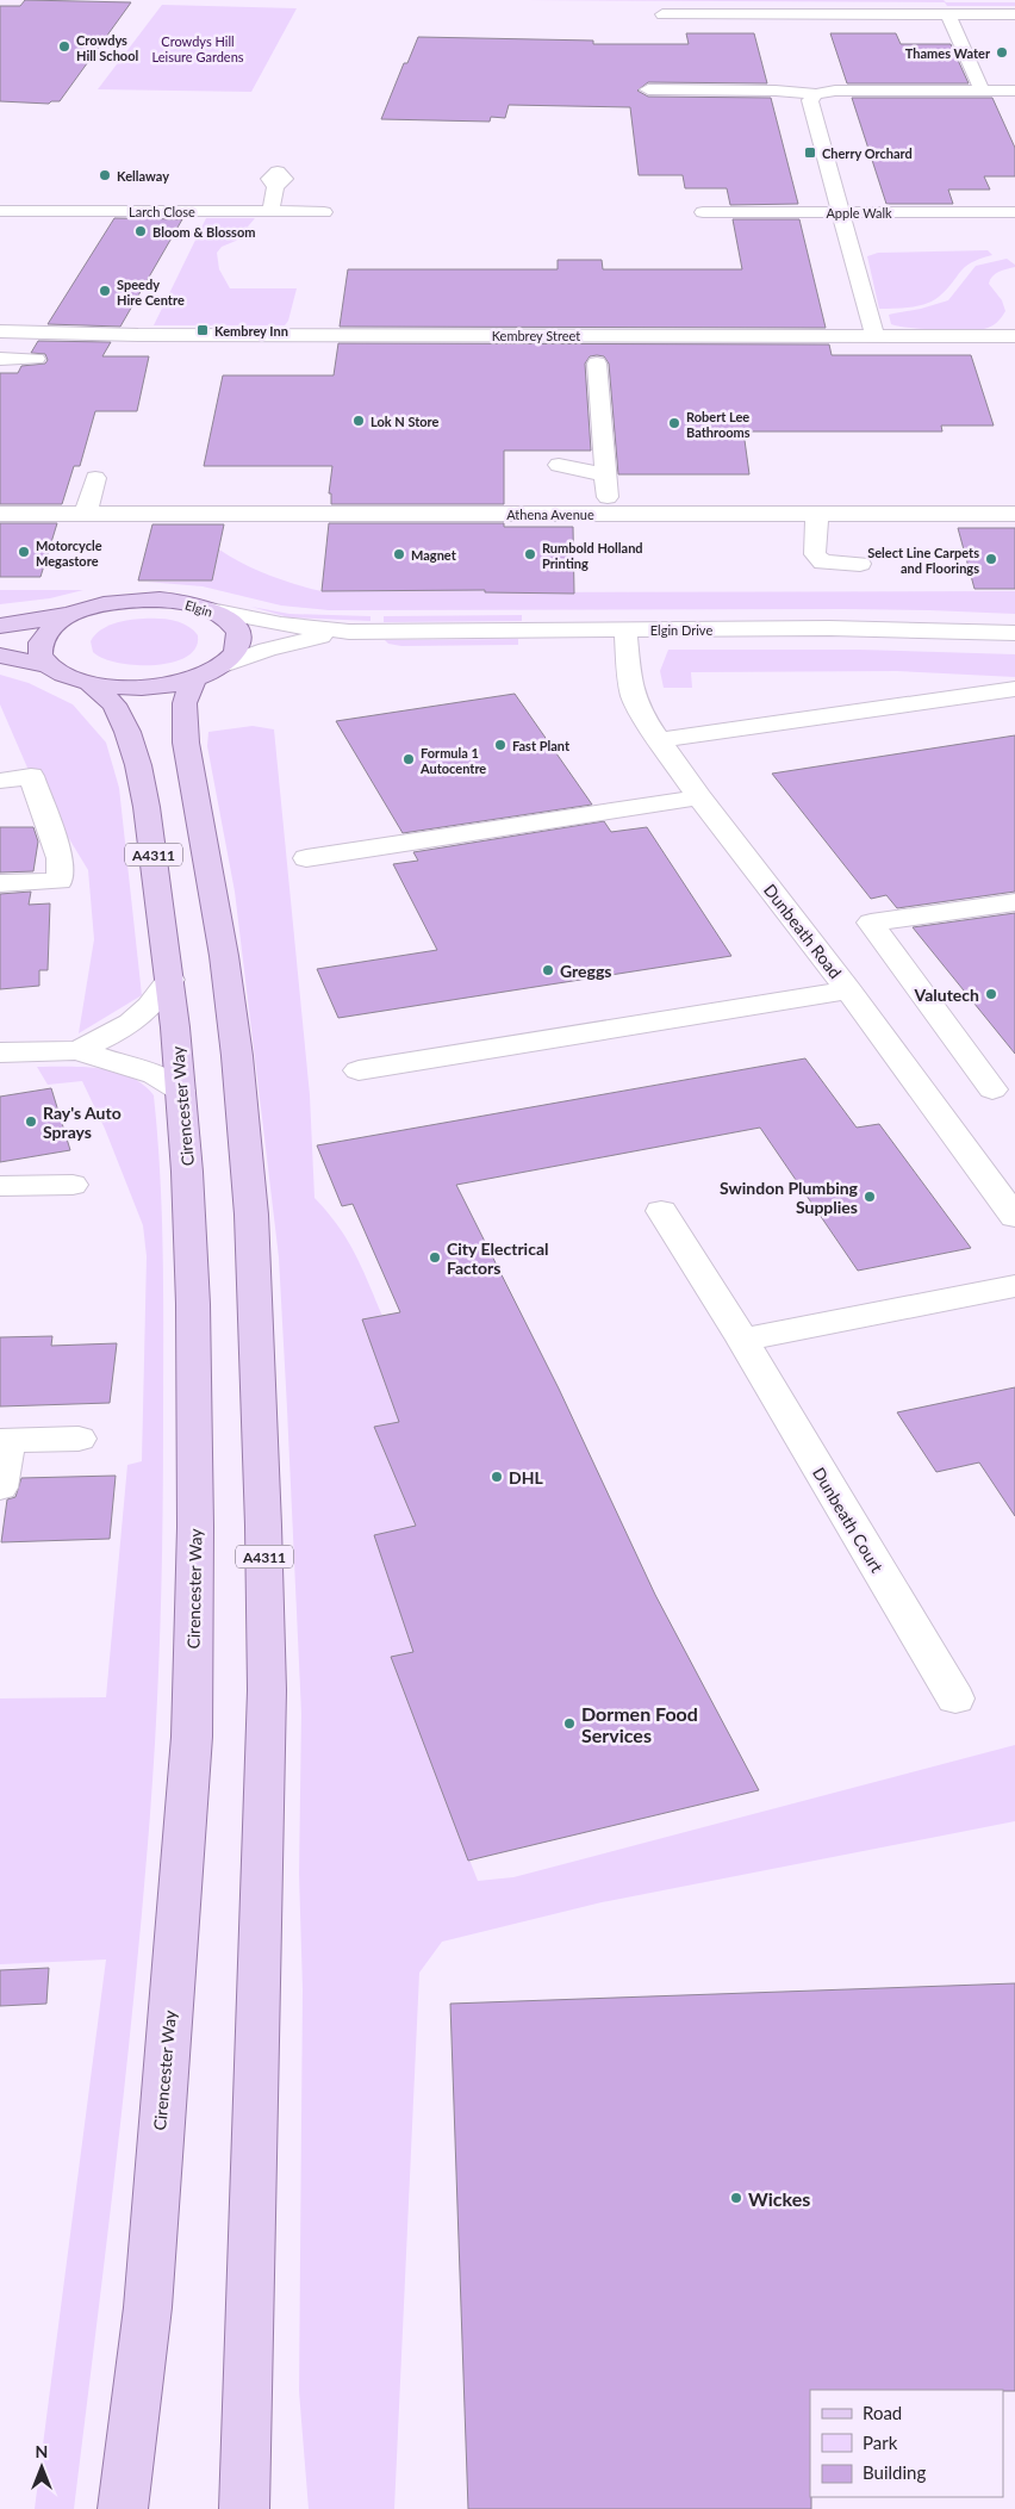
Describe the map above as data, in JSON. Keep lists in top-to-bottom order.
{
  "streets": {
    "main road": ["Elgin", "A4311", "Cirencester Way"],
    "street": [
      "Larch Close",
      "Apple Walk",
      "Kembrey Street",
      "Athena Avenue",
      "Elgin Drive",
      "Dunbeath Road",
      "Dunbeath Court"
    ]
  },
  "crossings": [
    ["Elgin", "Elgin Drive"],
    ["Elgin", "A4311"],
    ["Elgin Drive", "A4311"],
    ["Elgin Drive", "Dunbeath Road"],
    ["A4311", "Cirencester Way"]
  ],
  "parks": ["Crowdys Hill Leisure Gardens"],
  "places": {
    "other": [
      "Crowdys Hill School",
      "Thames Water",
      "Kellaway",
      "Bloom & Blossom",
      "Speedy Hire Centre",
      "Lok N Store",
      "Robert Lee Bathrooms",
      "Motorcycle Megastore",
      "Magnet",
      "Rumbold Holland Printing",
      "Select Line Carpets and Floorings",
      "Fast Plant",
      "Formula 1 Autocentre",
      "Greggs",
      "Valutech",
      "Ray's Auto Sprays",
      "Swindon Plumbing Supplies",
      "City Electrical Factors",
      "DHL",
      "Dormen Food Services",
      "Wickes"
    ],
    "transit": ["Cherry Orchard", "Kembrey Inn"]
  },
  "legend": ["Road", "Park", "Building"],
  "north": "top"
}
